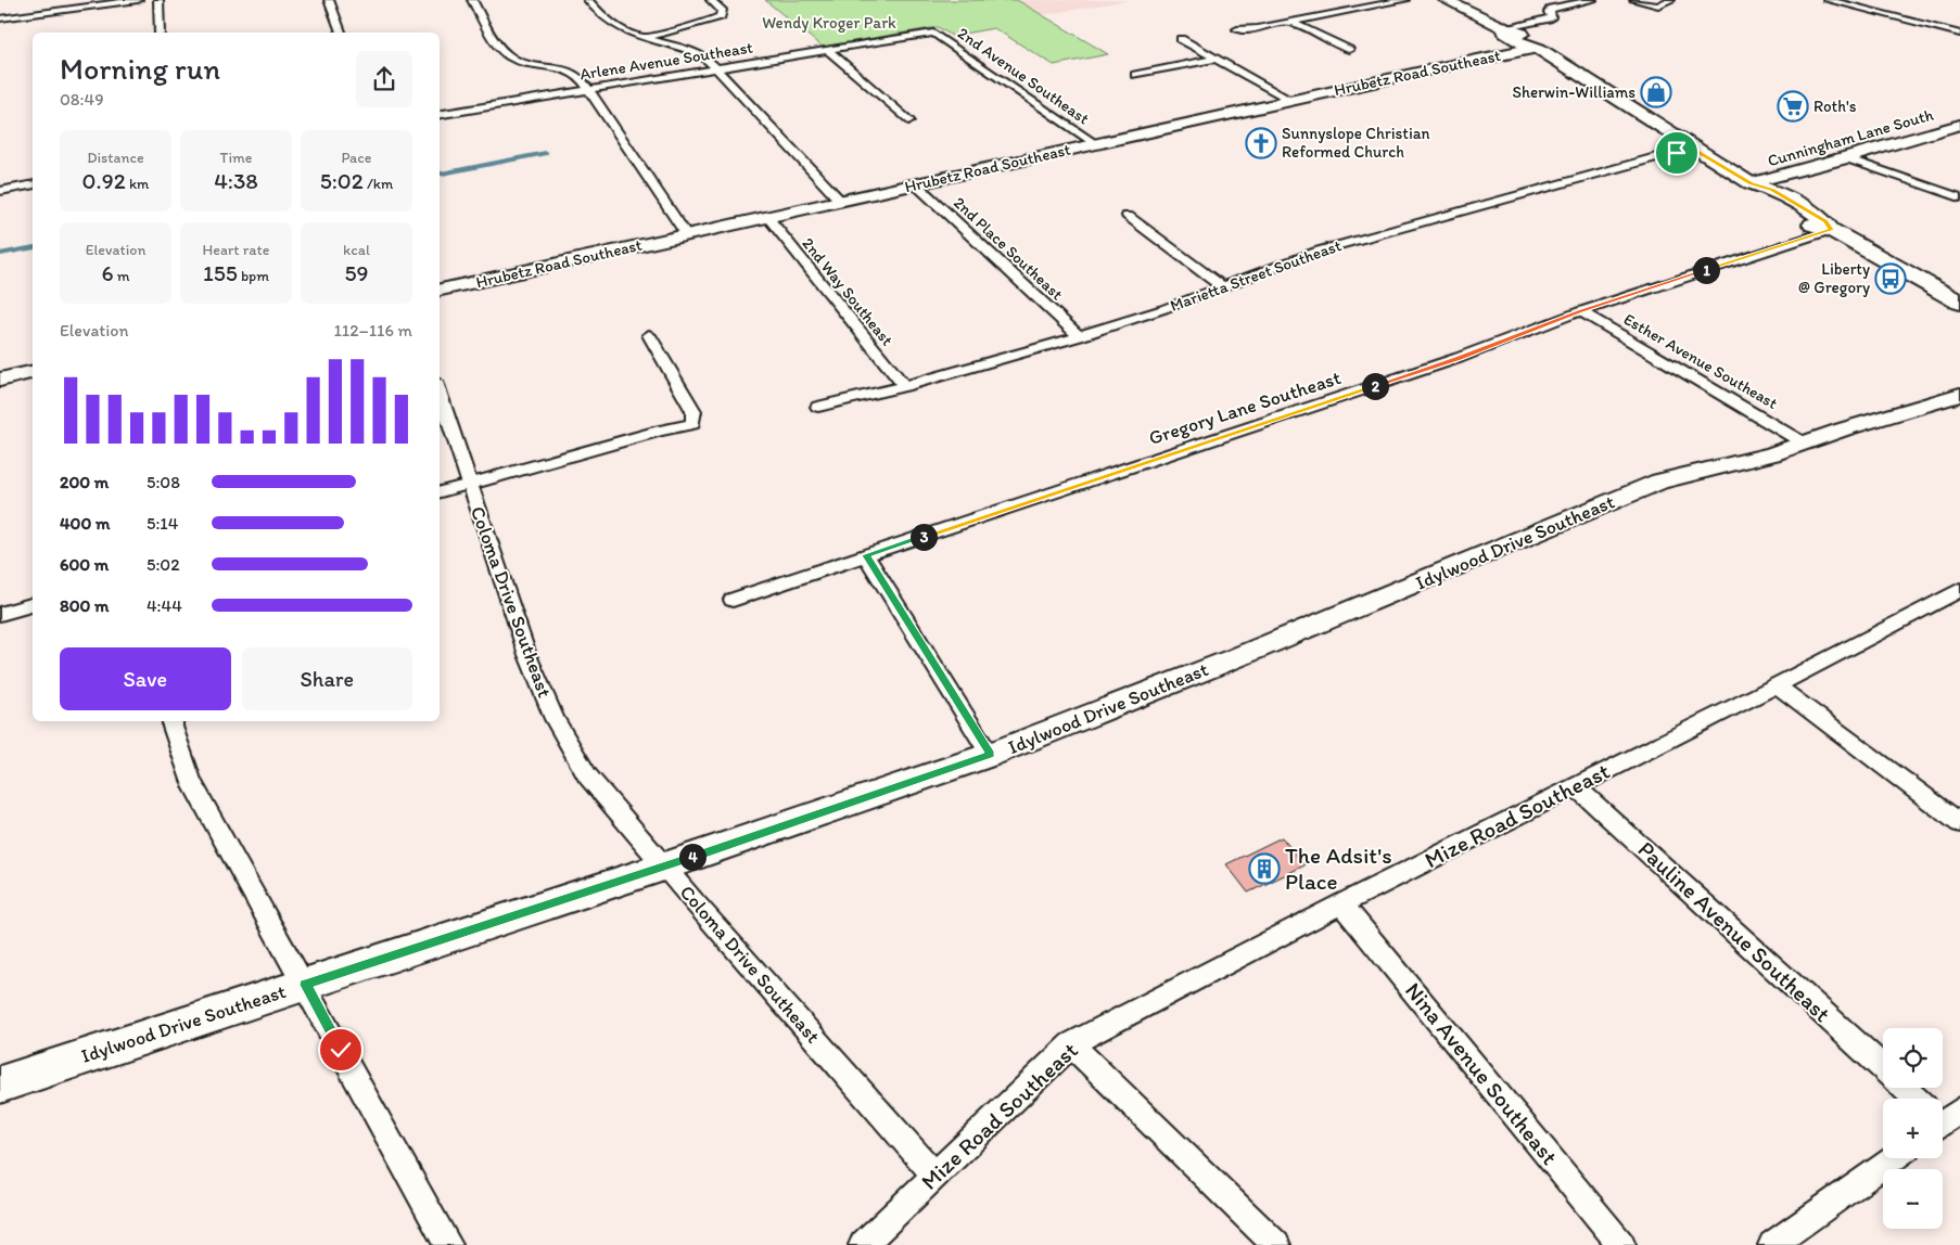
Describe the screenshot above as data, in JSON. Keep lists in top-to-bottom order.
{
  "streets": {
    "street": [
      "Arlene Avenue Southeast",
      "Hrubetz Road Southeast",
      "2nd Avenue Southeast",
      "Cunningham Lane South",
      "2nd Place Southeast",
      "Marietta Street Southeast",
      "2nd Way Southeast",
      "Esther Avenue Southeast",
      "Gregory Lane Southeast",
      "Idylwood Drive Southeast",
      "Coloma Drive Southeast",
      "Mize Road Southeast",
      "Pauline Avenue Southeast",
      "Nina Avenue Southeast"
    ]
  },
  "crossings": [
    ["Arlene Avenue Southeast", "2nd Avenue Southeast"],
    ["Hrubetz Road Southeast", "2nd Avenue Southeast"],
    ["Hrubetz Road Southeast", "2nd Place Southeast"],
    ["Hrubetz Road Southeast", "2nd Way Southeast"],
    ["2nd Place Southeast", "Marietta Street Southeast"],
    ["Marietta Street Southeast", "2nd Way Southeast"],
    ["Esther Avenue Southeast", "Gregory Lane Southeast"],
    ["Esther Avenue Southeast", "Idylwood Drive Southeast"],
    ["Idylwood Drive Southeast", "Coloma Drive Southeast"],
    ["Coloma Drive Southeast", "Mize Road Southeast"],
    ["Mize Road Southeast", "Pauline Avenue Southeast"],
    ["Mize Road Southeast", "Nina Avenue Southeast"]
  ],
  "parks": ["Wendy Kroger Park"],
  "places": {
    "shop": ["Sherwin-Williams"],
    "supermarket": ["Roth's"],
    "church": ["Sunnyslope Christian Reformed Church"],
    "bus stop": ["Liberty @ Gregory"],
    "building": ["The Adsit's Place"]
  },
  "page": {
    "heading": ["Morning run", "08:49"],
    "stats": [
      ["Distance", "0.92 km"],
      ["Time", "4:38"],
      ["Pace", "5:02 /km"],
      ["Elevation", "6 m"],
      ["Heart rate", "155 bpm"],
      ["kcal", "59"]
    ],
    "pins": [
      "1",
      "2",
      "3",
      "4"
    ],
    "chart": ["Elevation", "112–116 m"],
    "list": [
      {
        "name": "200 m",
        "note": "5:08"
      },
      {
        "name": "400 m",
        "note": "5:14"
      },
      {
        "name": "600 m",
        "note": "5:02"
      },
      {
        "name": "800 m",
        "note": "4:44"
      }
    ],
    "buttons": ["Save", "Share"],
    "map_buttons": ["+", "−"]
  }
}
